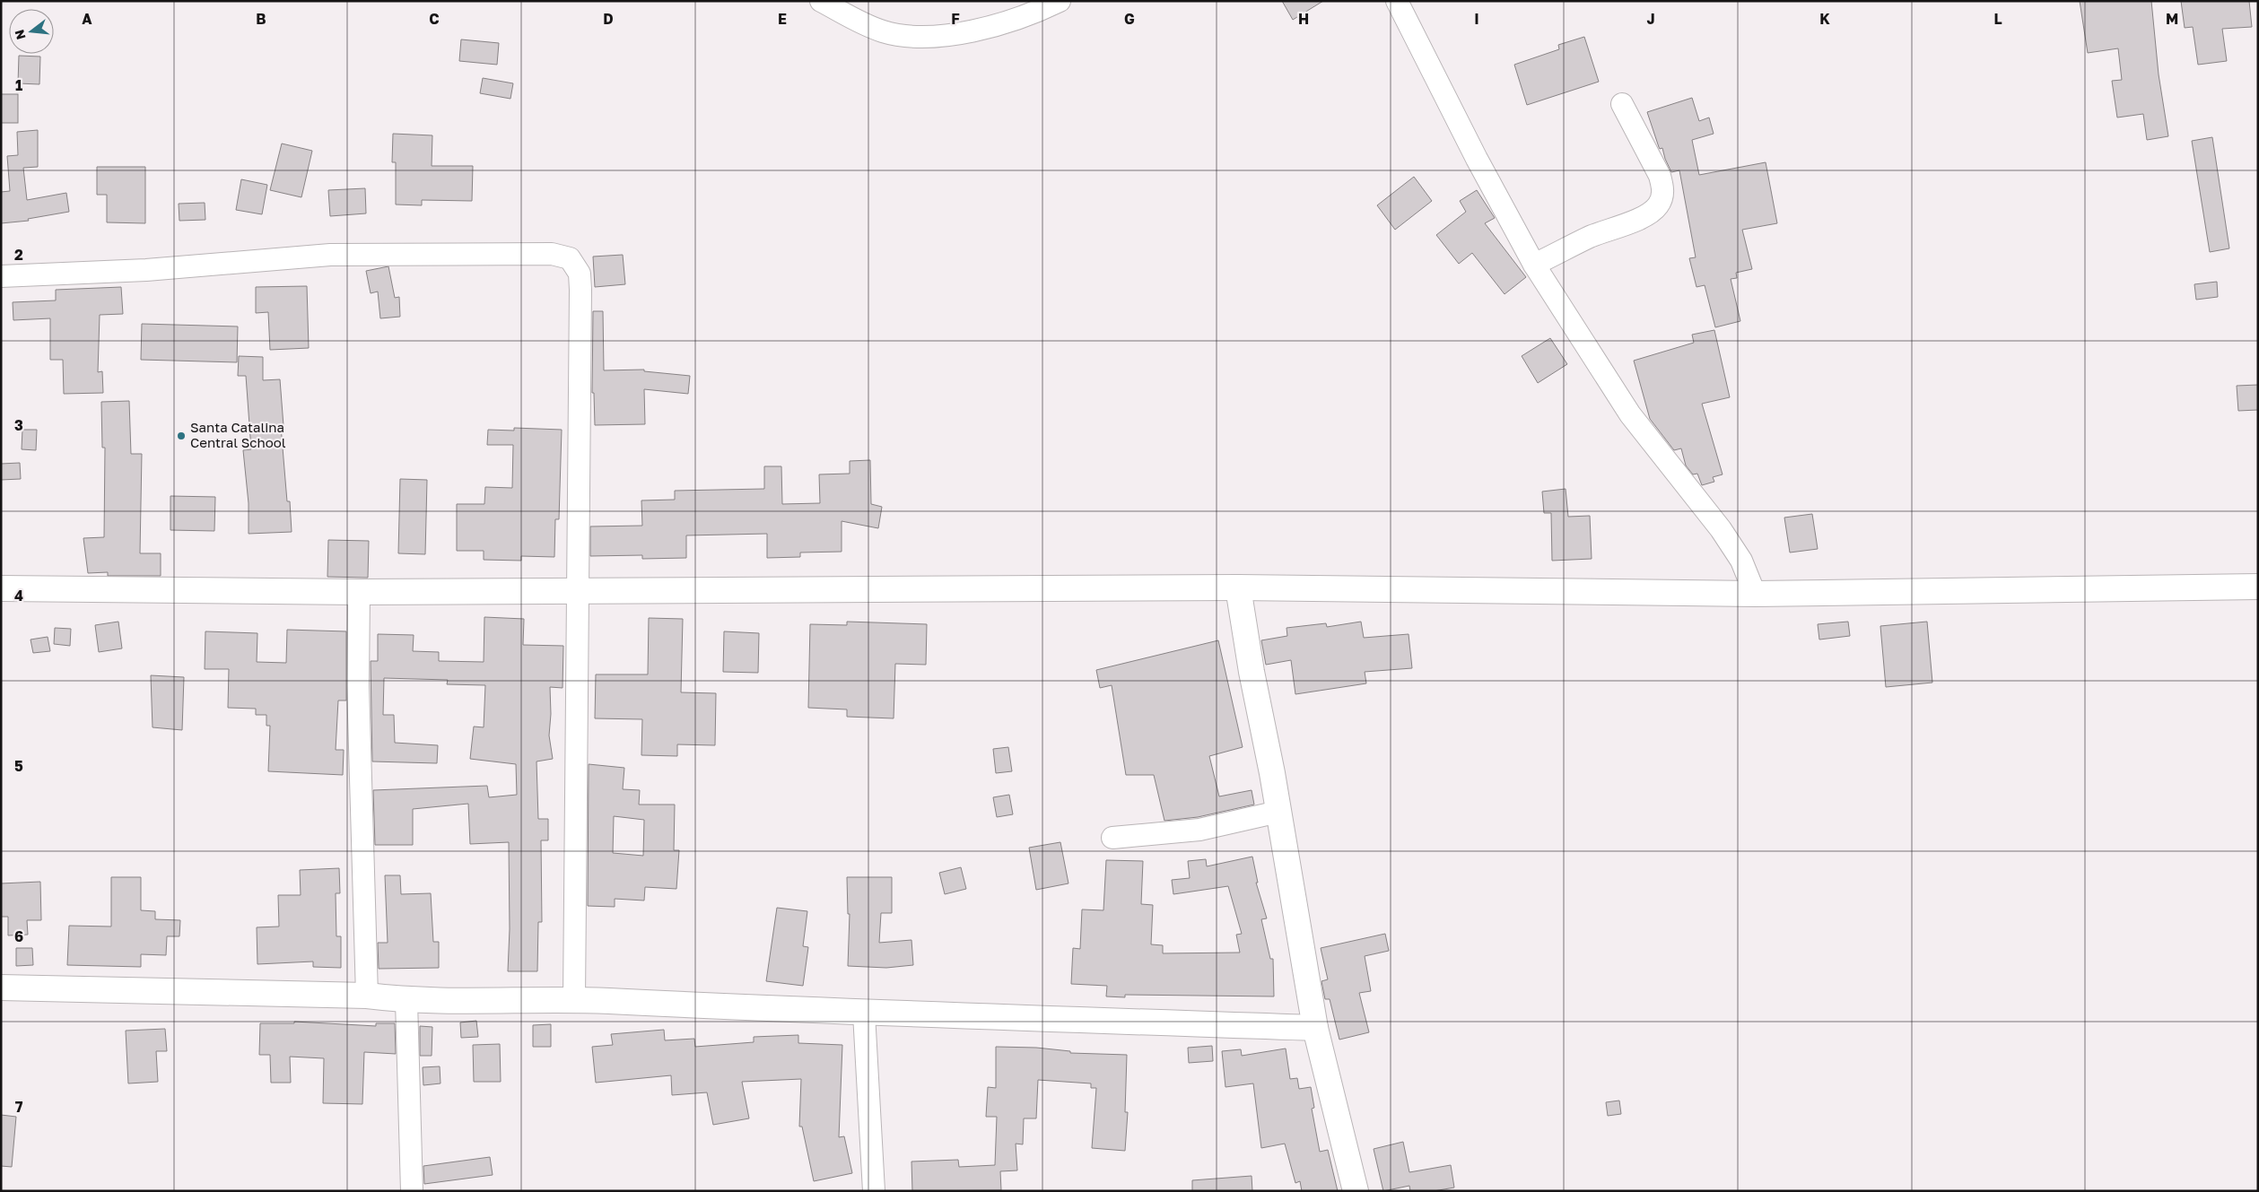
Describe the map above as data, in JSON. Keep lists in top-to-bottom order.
{
  "places": ["Santa Catalina Central School"],
  "north": "left",
  "grid": {
    "columns": [
      "A",
      "B",
      "C",
      "D",
      "E",
      "F",
      "G",
      "H",
      "I",
      "J",
      "K",
      "L",
      "M"
    ],
    "rows": [
      "1",
      "2",
      "3",
      "4",
      "5",
      "6",
      "7"
    ]
  }
}
